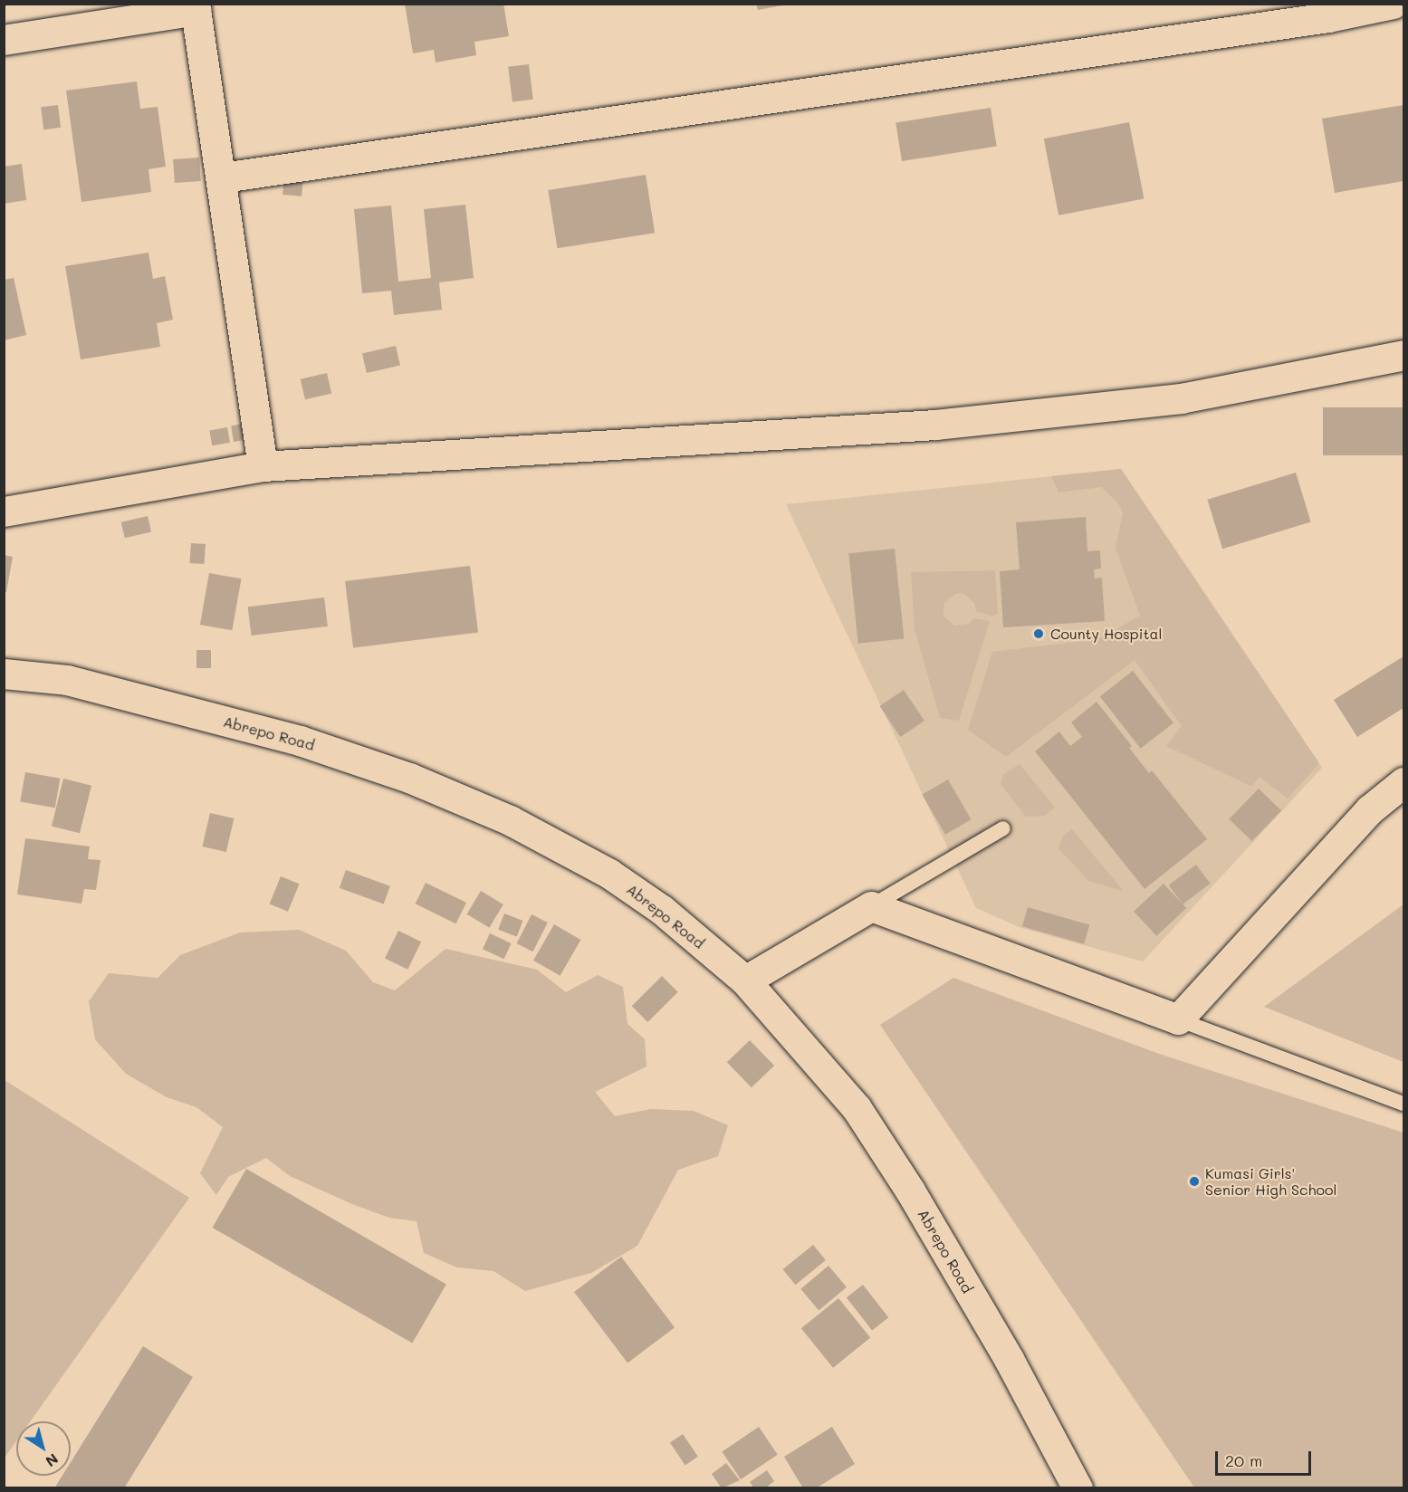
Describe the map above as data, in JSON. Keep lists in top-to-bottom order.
{
  "streets": {
    "street": ["Abrepo Road"]
  },
  "places": ["County Hospital", "Kumasi Girls' Senior High School"],
  "scale_bar": "20 m",
  "north": "bottom right"
}
